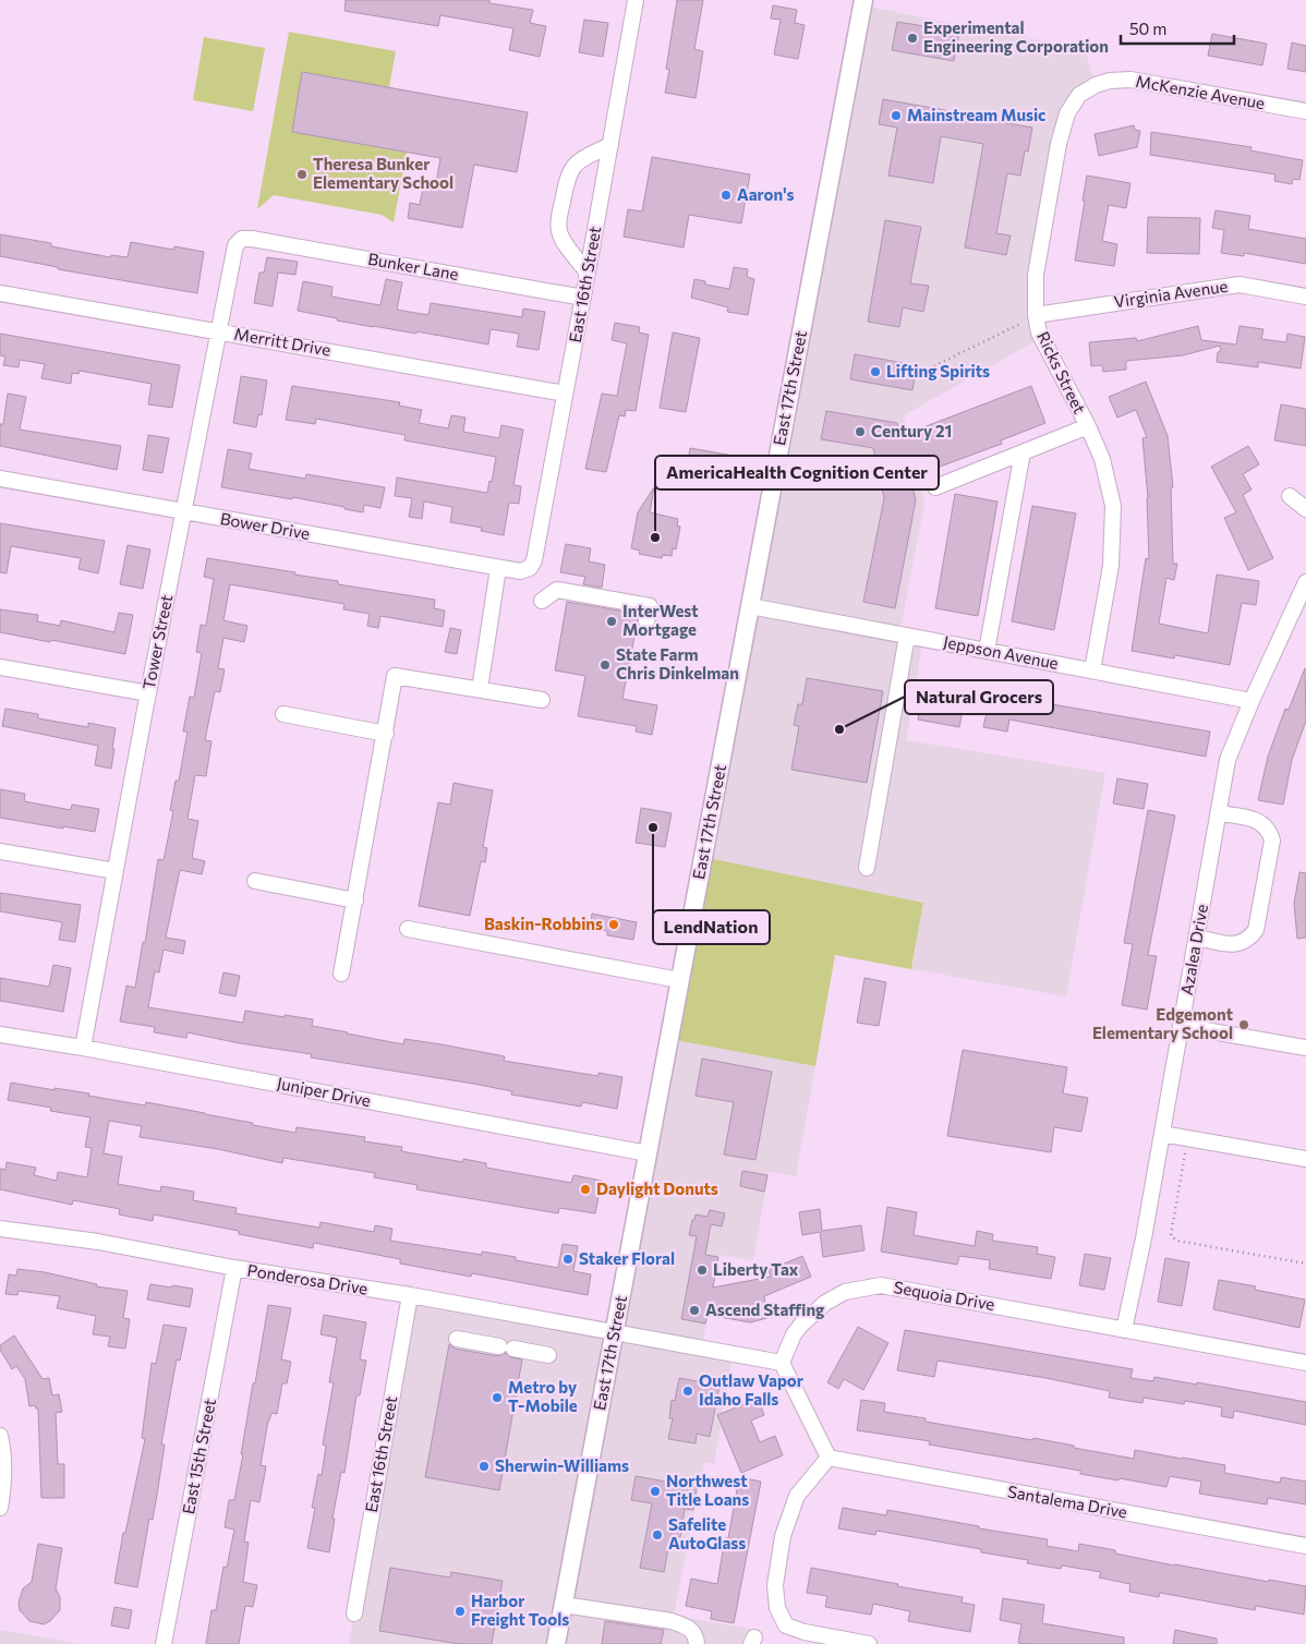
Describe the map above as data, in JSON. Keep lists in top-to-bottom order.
{
  "streets": {
    "main road": ["East 17th Street"],
    "street": [
      "McKenzie Avenue",
      "Bunker Lane",
      "East 16th Street",
      "Virginia Avenue",
      "Merritt Drive",
      "Ricks Street",
      "Bower Drive",
      "Tower Street",
      "Jeppson Avenue",
      "Azalea Drive",
      "Juniper Drive",
      "Ponderosa Drive",
      "Sequoia Drive",
      "East 15th Street",
      "Santalema Drive"
    ]
  },
  "crossings": [
    ["McKenzie Avenue", "Ricks Street"],
    ["Bunker Lane", "East 16th Street"],
    ["Bunker Lane", "Tower Street"],
    ["East 16th Street", "Merritt Drive"],
    ["East 16th Street", "Bower Drive"],
    ["East 16th Street", "Ponderosa Drive"],
    ["Virginia Avenue", "Ricks Street"],
    ["Merritt Drive", "Tower Street"],
    ["Ricks Street", "Jeppson Avenue"],
    ["East 17th Street", "Jeppson Avenue"],
    ["East 17th Street", "Juniper Drive"],
    ["East 17th Street", "Ponderosa Drive"],
    ["Bower Drive", "Tower Street"],
    ["Tower Street", "Juniper Drive"],
    ["Jeppson Avenue", "Azalea Drive"],
    ["Azalea Drive", "Sequoia Drive"],
    ["Ponderosa Drive", "East 15th Street"]
  ],
  "places": [
    "Experimental Engineering Corporation",
    "Mainstream Music",
    "Theresa Bunker Elementary School",
    "Aaron's",
    "Lifting Spirits",
    "Century 21",
    "AmericaHealth Cognition Center",
    "InterWest Mortgage",
    "State Farm Chris Dinkelman",
    "Natural Grocers",
    "LendNation",
    "Baskin-Robbins",
    "Edgemont Elementary School",
    "Daylight Donuts",
    "Staker Floral",
    "Liberty Tax",
    "Ascend Staffing",
    "Outlaw Vapor Idaho Falls",
    "Metro by T-Mobile",
    "Sherwin-Williams",
    "Northwest Title Loans",
    "Safelite AutoGlass",
    "Harbor Freight Tools"
  ],
  "scale_bar": "50 m"
}
